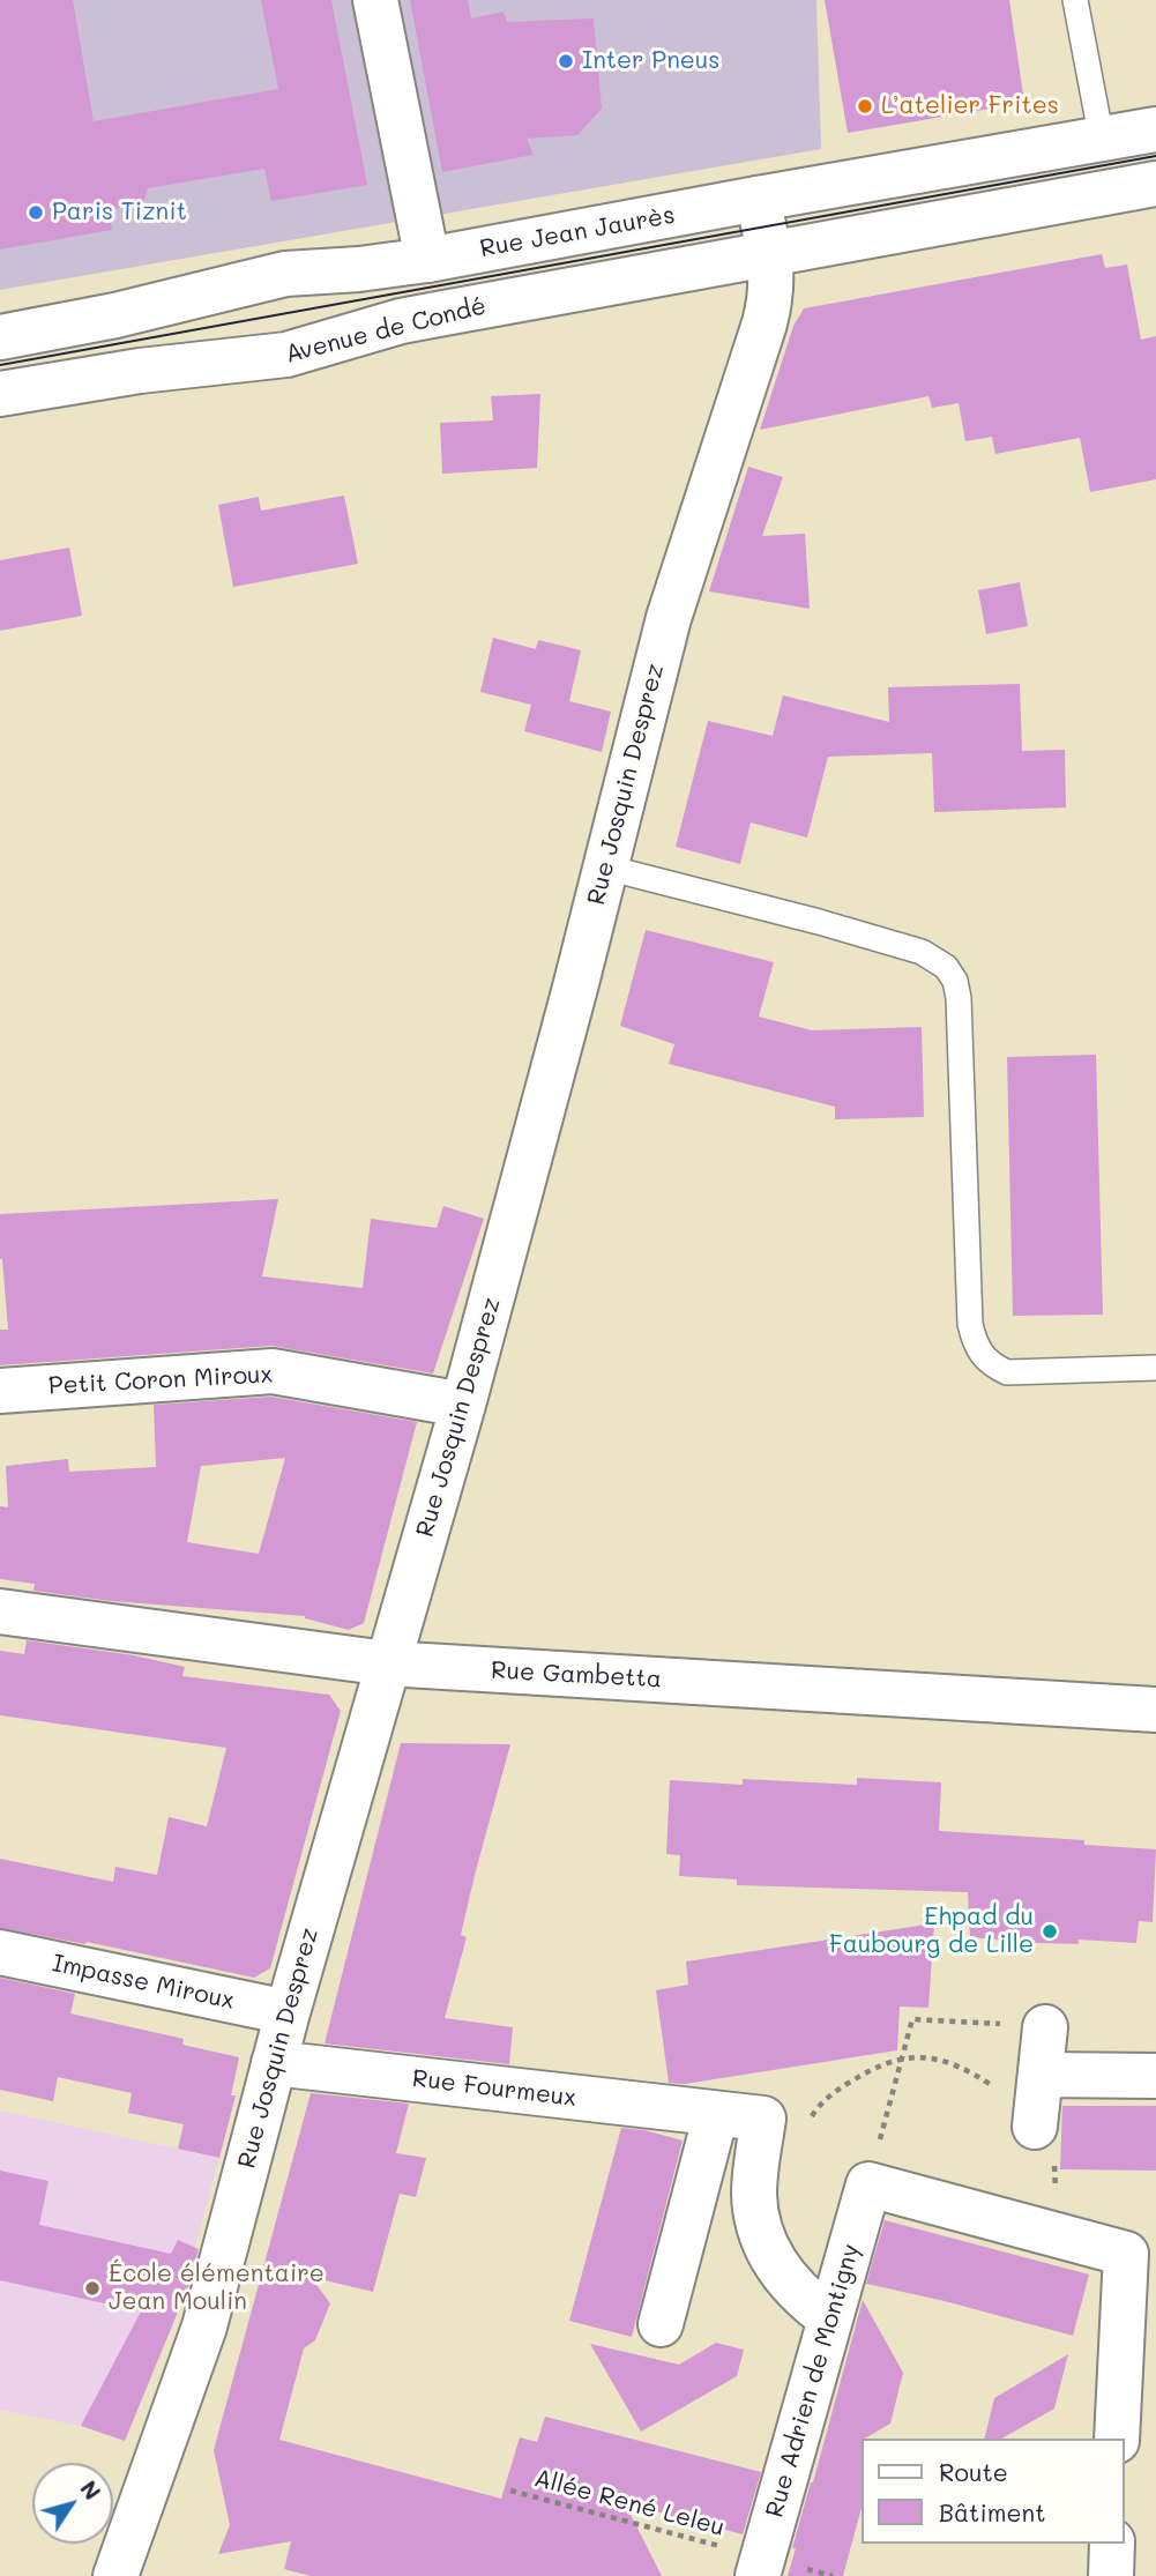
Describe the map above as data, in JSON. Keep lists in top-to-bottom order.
{
  "streets": {
    "street": [
      "Rue Jean Jaurès",
      "Avenue de Condé",
      "Rue Josquin Desprez",
      "Petit Coron Miroux",
      "Rue Gambetta",
      "Impasse Miroux",
      "Rue Fourmeux",
      "Rue Adrien de Montigny"
    ],
    "path": ["Allée René Leleu"]
  },
  "crossings": [
    ["Avenue de Condé", "Rue Josquin Desprez"],
    ["Rue Josquin Desprez", "Petit Coron Miroux"],
    ["Rue Josquin Desprez", "Rue Gambetta"],
    ["Rue Josquin Desprez", "Impasse Miroux"],
    ["Rue Josquin Desprez", "Rue Fourmeux"],
    ["Rue Fourmeux", "Rue Adrien de Montigny"],
    ["Rue Adrien de Montigny", "Allée René Leleu"]
  ],
  "places": [
    "Inter Pneus",
    "L’atelier Frites",
    "Paris Tiznit",
    "Ehpad du Faubourg de Lille",
    "École élémentaire Jean Moulin"
  ],
  "legend": ["Route", "Bâtiment"],
  "north": "top right"
}
